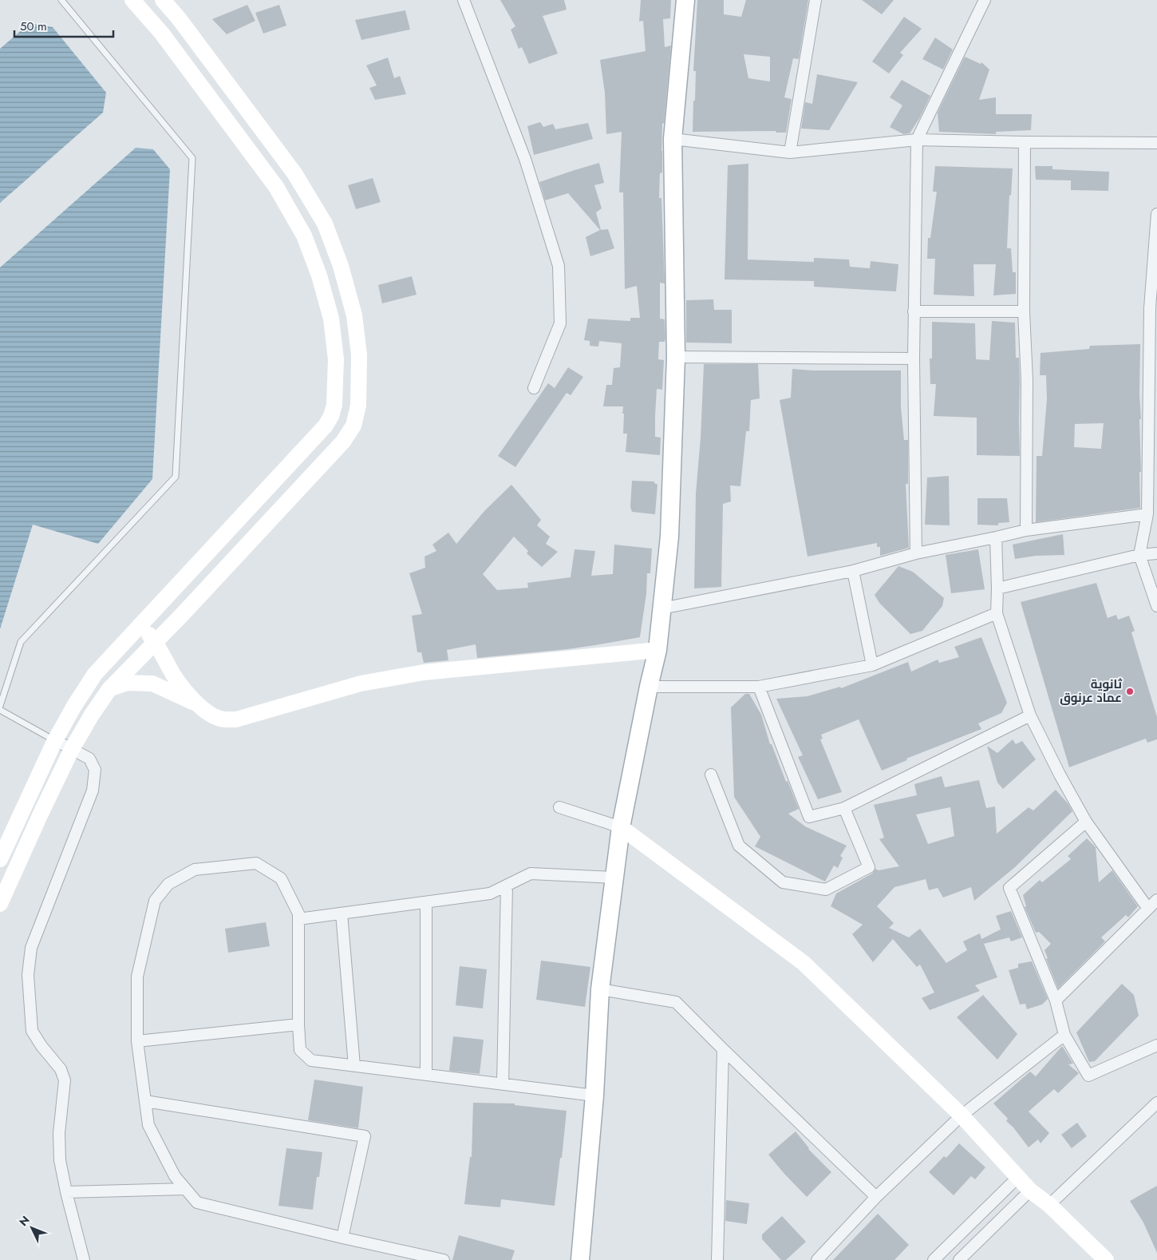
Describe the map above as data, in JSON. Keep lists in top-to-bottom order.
{
  "places": ["ثانوية عماد عرنوق"],
  "scale_bar": "50 m",
  "north": "top left"
}
